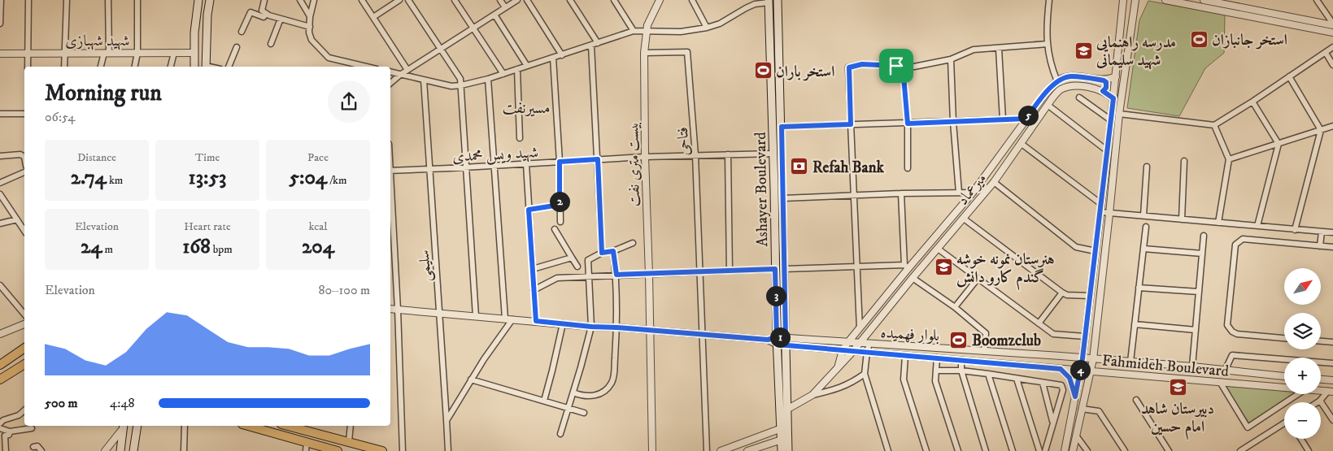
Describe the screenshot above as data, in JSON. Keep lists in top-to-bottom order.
{
  "streets": {
    "main road": ["Ashayer Boulevard"],
    "street": [
      "شهید شهبازی",
      "فتاحی",
      "شهید ویس محمدی",
      "بیست متری نفت",
      "میرعماد",
      "سلیمی",
      "بلوار فهمیده",
      "Fahmideh Boulevard"
    ]
  },
  "crossings": [
    ["فتاحی", "شهید ویس محمدی"],
    ["فتاحی", "بیست متری نفت"],
    ["شهید ویس محمدی", "بیست متری نفت"],
    ["شهید ویس محمدی", "Ashayer Boulevard"],
    ["شهید ویس محمدی", "سلیمی"],
    ["میرعماد", "Ashayer Boulevard"],
    ["میرعماد", "بلوار فهمیده"],
    ["میرعماد", "Fahmideh Boulevard"],
    ["Ashayer Boulevard", "بلوار فهمیده"],
    ["Ashayer Boulevard", "Fahmideh Boulevard"],
    ["بلوار فهمیده", "Fahmideh Boulevard"]
  ],
  "districts": ["مسیرنفت"],
  "places": {
    "sports": ["استخر جانبازان", "استخر باران", "Boomzclub"],
    "school or university": ["مدرسه راهنمایی شهید سلیمانی", "هنرستان نمونه خوشه گندم کارو دانش", "دبیرستان شاهد امام حسین"],
    "bank": ["Refah Bank"]
  },
  "north": "top right",
  "page": {
    "heading": ["Morning run", "06:54"],
    "pins": [
      "5",
      "2",
      "3",
      "1",
      "4"
    ],
    "stats": [
      ["Distance", "2.74 km"],
      ["Time", "13:53"],
      ["Pace", "5:04 /km"],
      ["Elevation", "24 m"],
      ["Heart rate", "168 bpm"],
      ["kcal", "204"]
    ],
    "map_buttons": ["+", "−"],
    "chart": ["Elevation", "80–100 m"],
    "list": [
      {
        "name": "500 m",
        "note": "4:48"
      }
    ]
  }
}
